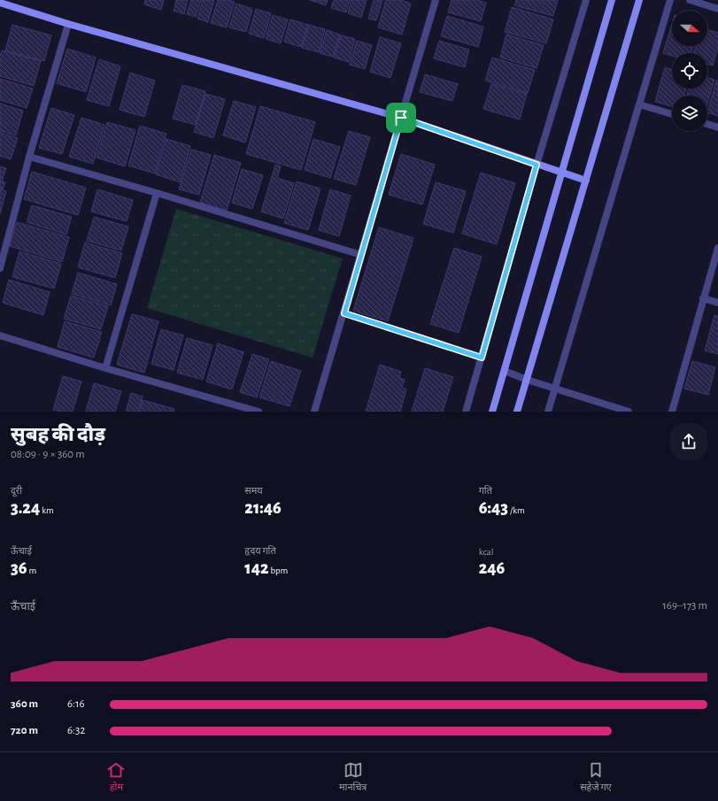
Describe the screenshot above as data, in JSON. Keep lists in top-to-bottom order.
{
  "north": "right",
  "page": {
    "heading": ["सुबह की दौड़", "08:09 · 9 × 360 m"],
    "stats": [
      ["दूरी", "3.24 km"],
      ["समय", "21:46"],
      ["गति", "6:43 /km"],
      ["ऊँचाई", "36 m"],
      ["हृदय गति", "142 bpm"],
      ["kcal", "246"]
    ],
    "chart": ["ऊँचाई", "169–173 m"],
    "list": [
      {
        "name": "360 m",
        "note": "6:16"
      },
      {
        "name": "720 m",
        "note": "6:32"
      }
    ],
    "tabs": ["होम", "मानचित्र", "सहेजे गए"]
  }
}
